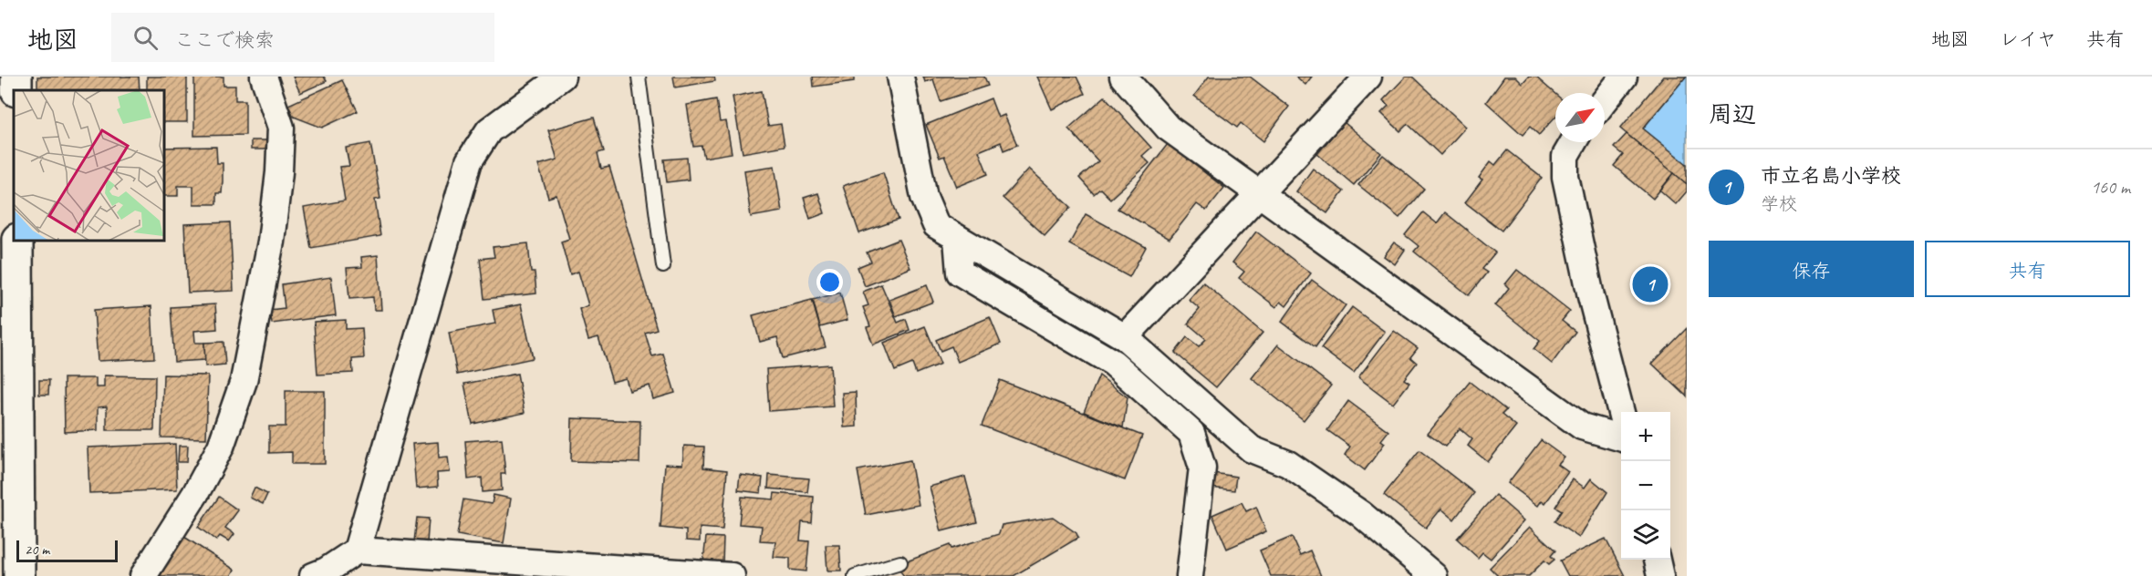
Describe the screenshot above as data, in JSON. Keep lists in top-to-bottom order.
{
  "scale_bar": "20 m",
  "north": "top right",
  "page": {
    "header": "地図",
    "search": "ここで検索",
    "nav": ["地図", "レイヤ", "共有"],
    "heading": "周辺",
    "list": [
      {
        "mark": "1",
        "name": "市立名島小学校",
        "note": "学校",
        "value": "160 m"
      }
    ],
    "buttons": ["保存", "共有"],
    "pins": "1",
    "map_buttons": ["+", "−"],
    "scale": "20 m"
  }
}
